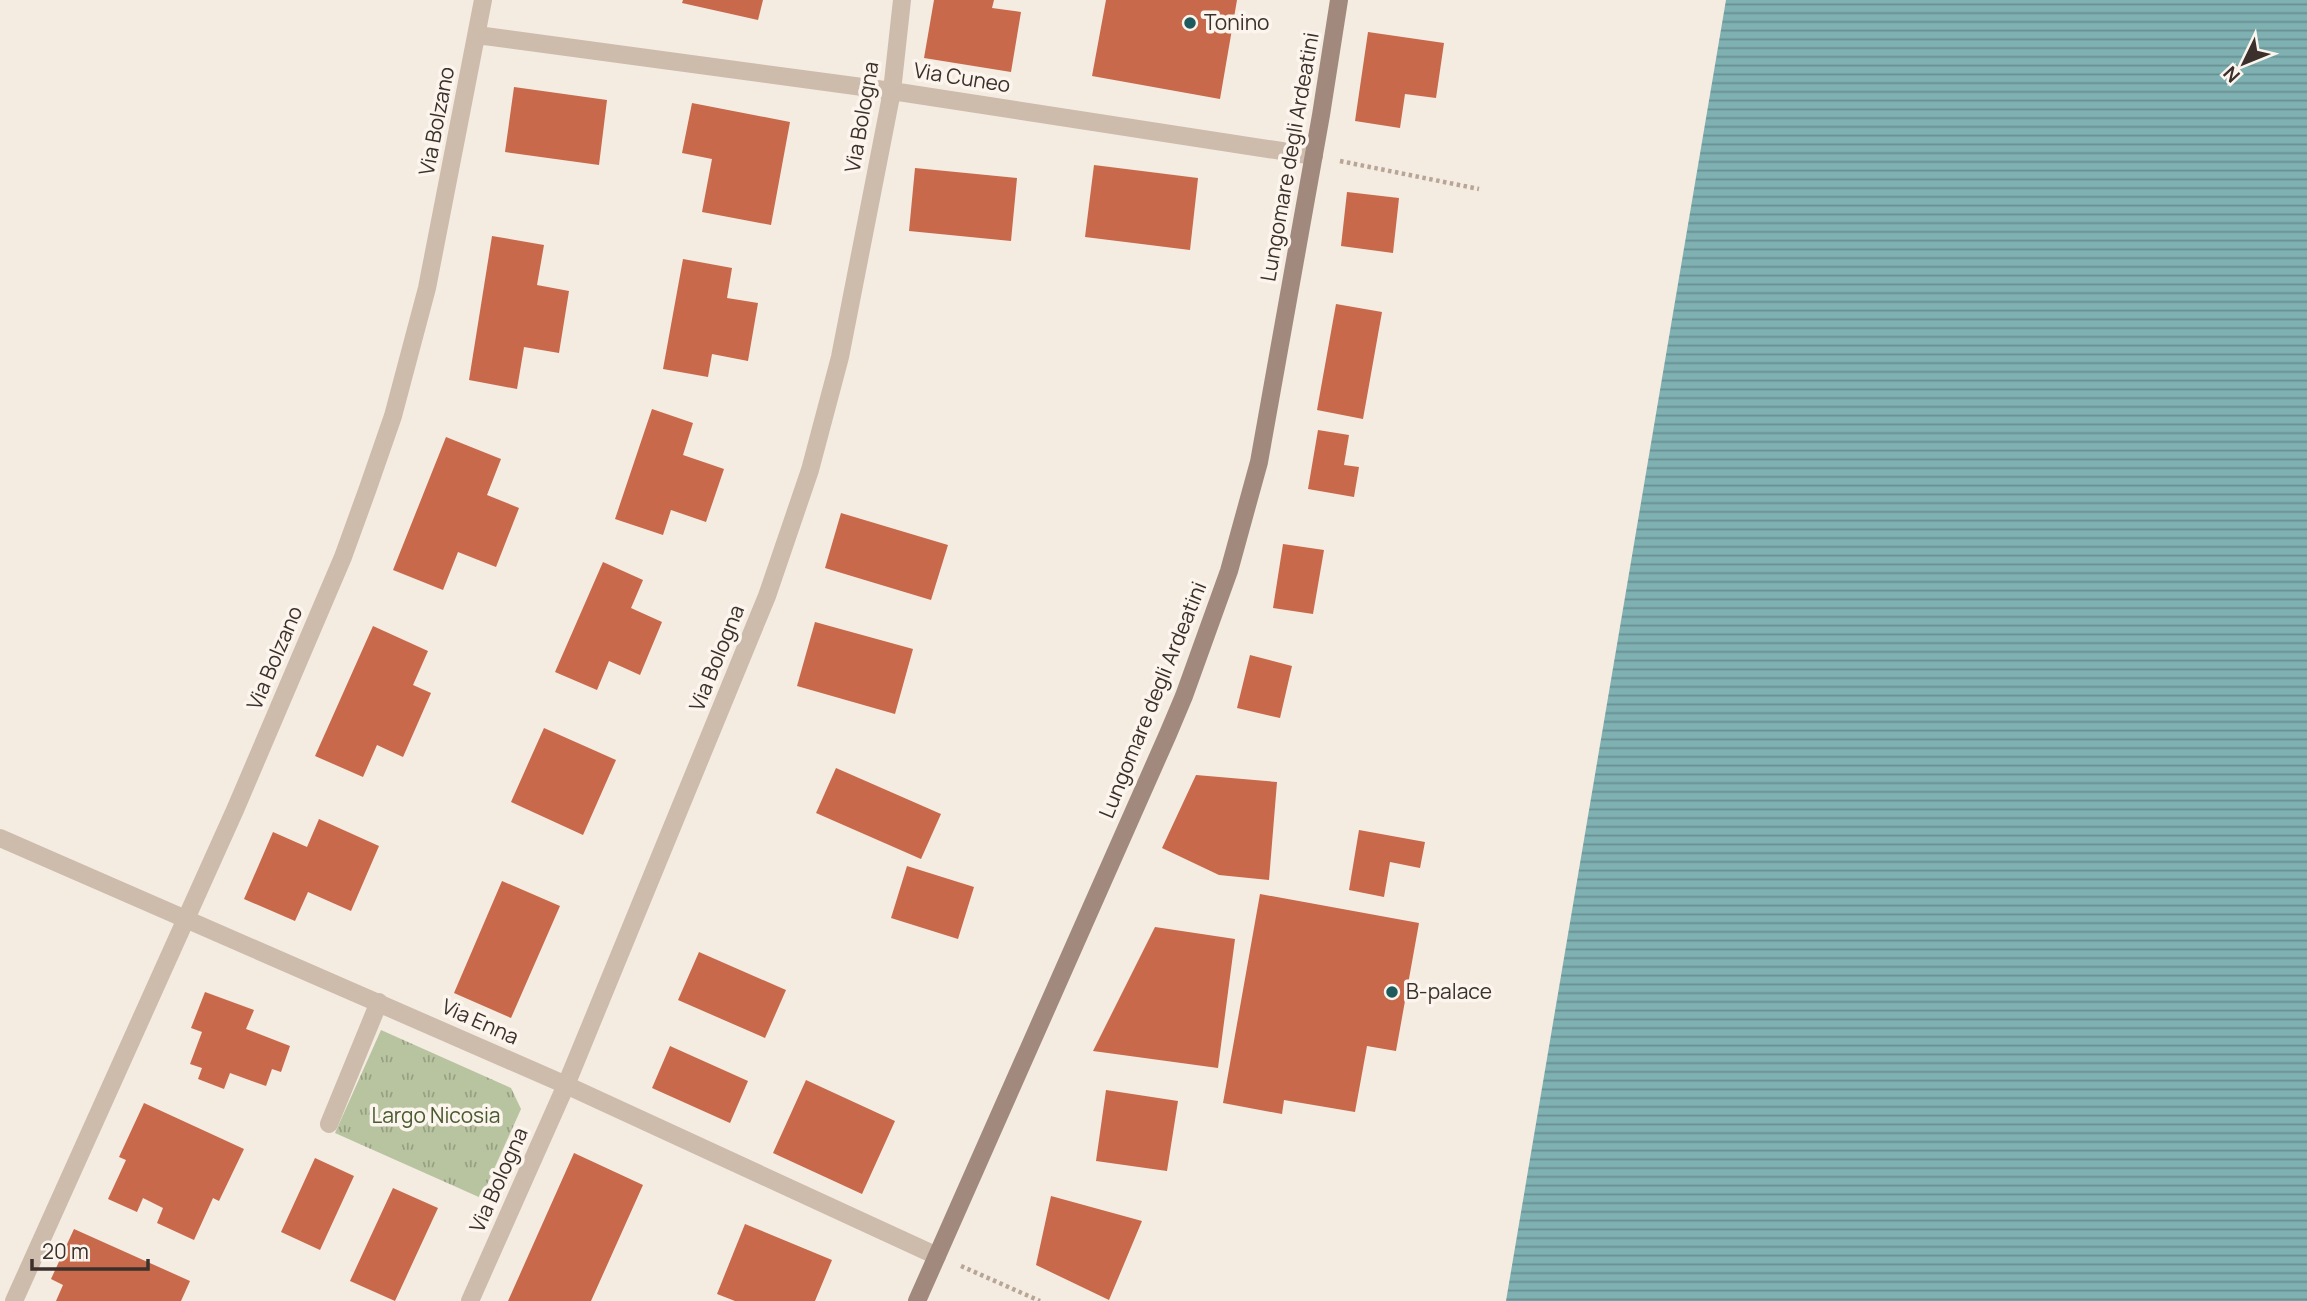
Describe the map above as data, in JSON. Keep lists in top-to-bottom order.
{
  "streets": {
    "main road": ["Lungomare degli Ardeatini"],
    "street": [
      "Via Cuneo",
      "Via Bologna",
      "Via Bolzano",
      "Via Enna"
    ]
  },
  "crossings": [
    ["Via Cuneo", "Via Bologna"],
    ["Via Cuneo", "Via Bolzano"],
    ["Via Cuneo", "Lungomare degli Ardeatini"],
    ["Via Bologna", "Via Enna"],
    ["Via Bolzano", "Via Enna"],
    ["Lungomare degli Ardeatini", "Via Enna"]
  ],
  "parks": ["Largo Nicosia"],
  "places": ["Tonino", "B-palace"],
  "scale_bar": "20 m",
  "north": "bottom left"
}
